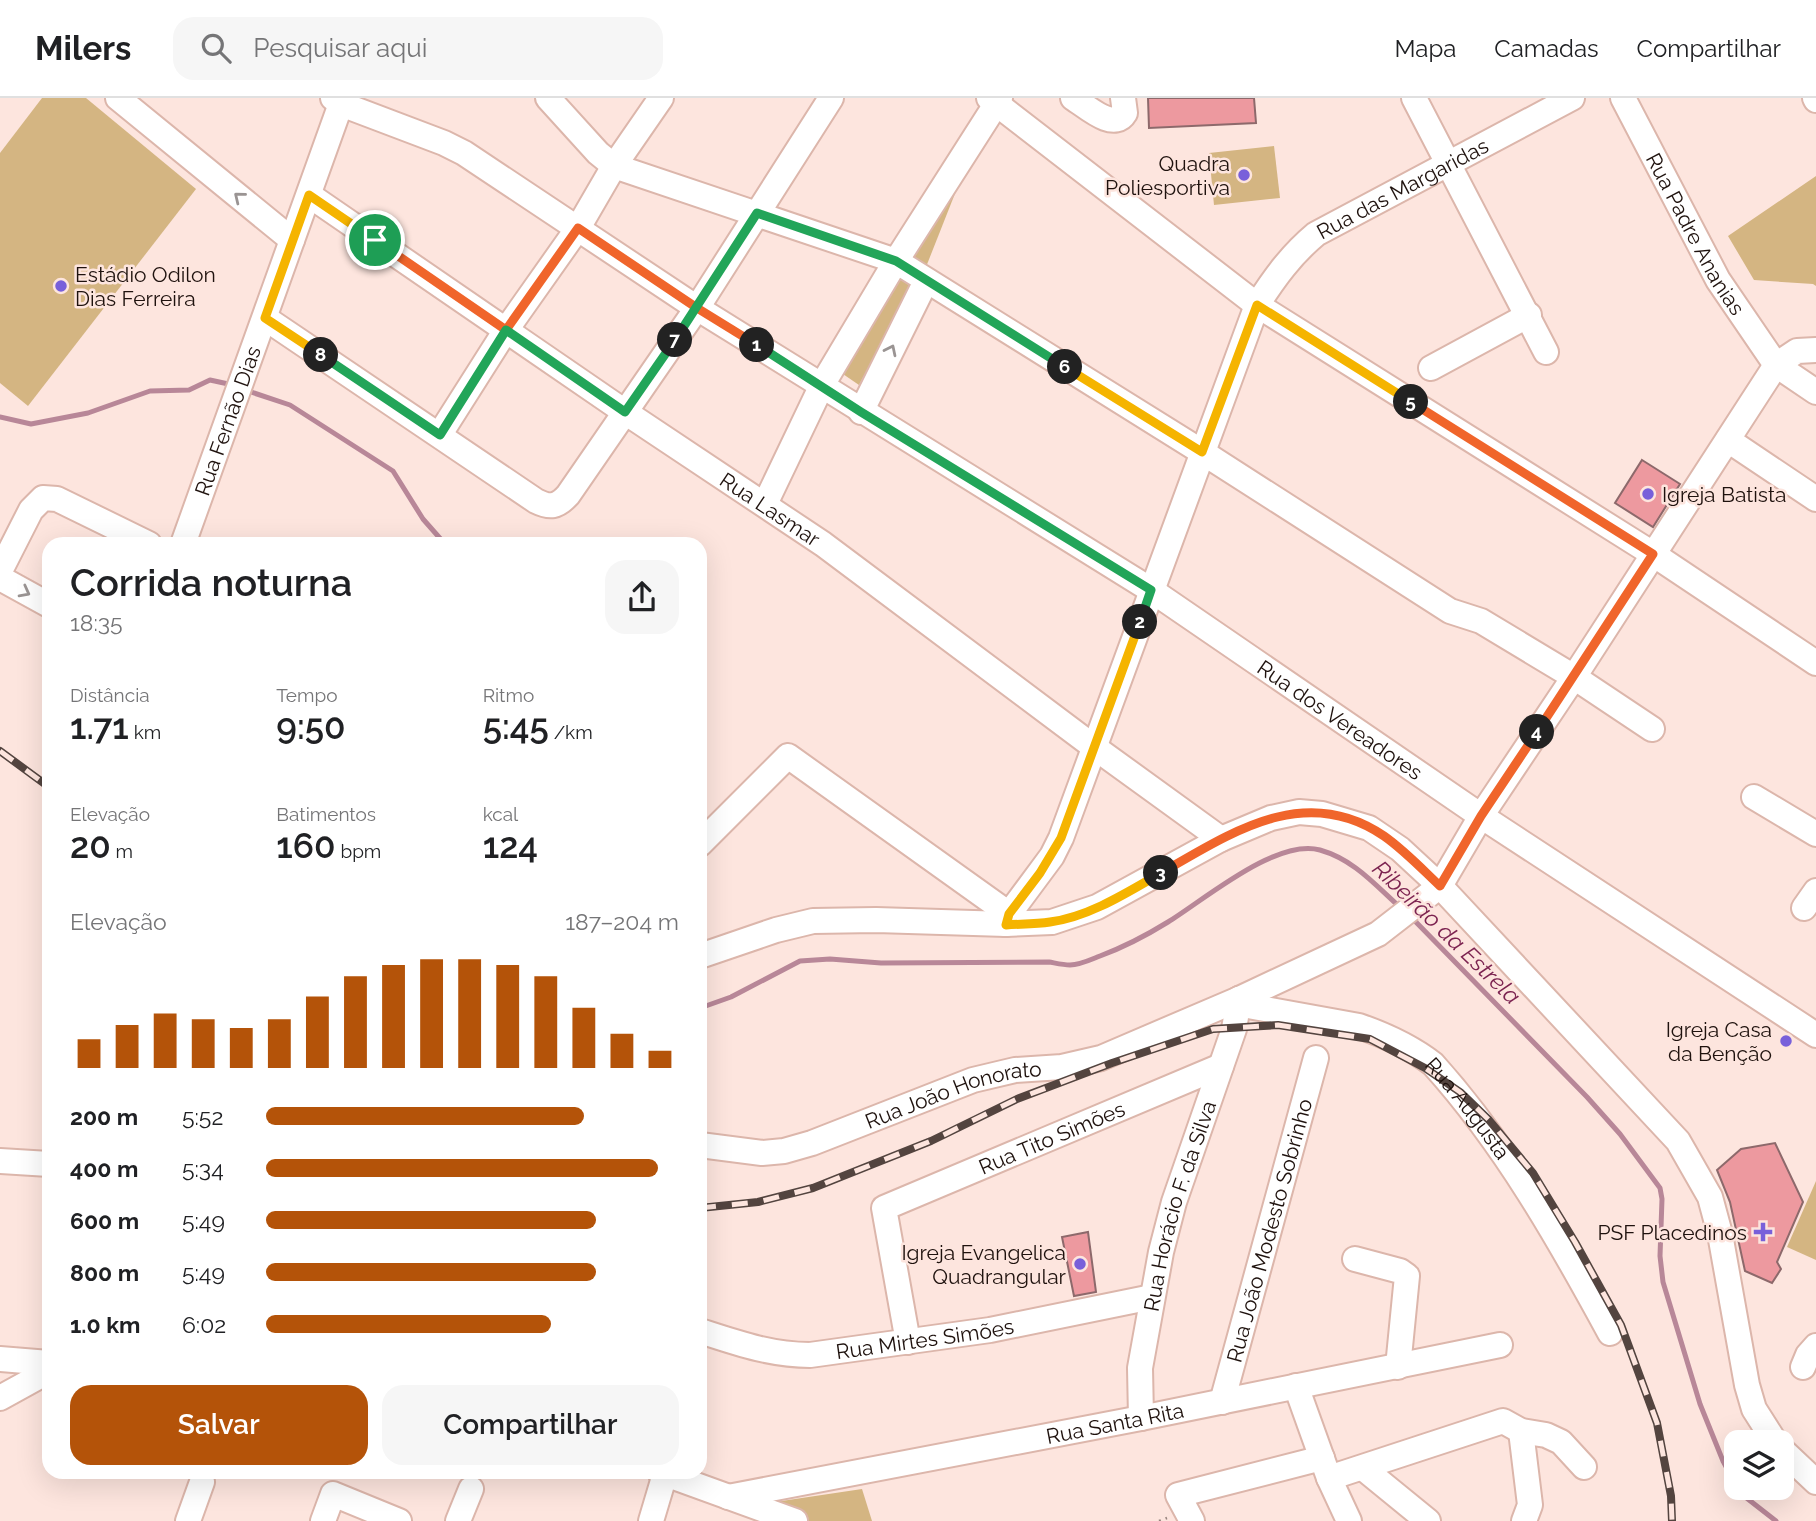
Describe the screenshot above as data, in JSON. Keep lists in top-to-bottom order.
{
  "streets": {
    "street": [
      "Rua das Margaridas",
      "Rua Padre Ananias",
      "Rua Fernão Dias",
      "Rua Lasmar",
      "Rua dos Vereadores",
      "Rua João Honorato",
      "Rua Augusta",
      "Rua Tito Simões",
      "Rua Horácio F. da Silva",
      "Rua João Modesto Sobrinho",
      "Rua Mirtes Simões",
      "Rua Santa Rita"
    ]
  },
  "crossings": [
    ["Rua das Margaridas", "Rua Lasmar"],
    ["Rua das Margaridas", "Rua dos Vereadores"],
    ["Rua Fernão Dias", "Rua Lasmar"],
    ["Rua Fernão Dias", "Rua dos Vereadores"],
    ["Rua João Honorato", "Rua Augusta"],
    ["Rua João Honorato", "Rua Horácio F. da Silva"],
    ["Rua Augusta", "Rua Horácio F. da Silva"],
    ["Rua Tito Simões", "Rua Horácio F. da Silva"],
    ["Rua Tito Simões", "Rua Mirtes Simões"],
    ["Rua Horácio F. da Silva", "Rua Mirtes Simões"],
    ["Rua Horácio F. da Silva", "Rua Santa Rita"],
    ["Rua João Modesto Sobrinho", "Rua Santa Rita"]
  ],
  "water": ["Ribeirão da Estrela"],
  "places": {
    "other": [
      "Quadra Poliesportiva",
      "Estádio Odilon Dias Ferreira",
      "Igreja Batista",
      "Igreja Casa da Benção",
      "Igreja Evangelica Quadrangular"
    ],
    "health": ["PSF Placedinos"]
  },
  "page": {
    "header": "Milers",
    "search": "Pesquisar aqui",
    "nav": ["Mapa", "Camadas", "Compartilhar"],
    "pins": [
      "7",
      "1",
      "8",
      "6",
      "5",
      "2",
      "4",
      "3"
    ],
    "heading": ["Corrida noturna", "18:35"],
    "stats": [
      ["Distância", "1.71 km"],
      ["Tempo", "9:50"],
      ["Ritmo", "5:45 /km"],
      ["Elevação", "20 m"],
      ["Batimentos", "160 bpm"],
      ["kcal", "124"]
    ],
    "chart": ["Elevação", "187–204 m"],
    "list": [
      {
        "name": "200 m",
        "note": "5:52"
      },
      {
        "name": "400 m",
        "note": "5:34"
      },
      {
        "name": "600 m",
        "note": "5:49"
      },
      {
        "name": "800 m",
        "note": "5:49"
      },
      {
        "name": "1.0 km",
        "note": "6:02"
      }
    ],
    "buttons": ["Salvar", "Compartilhar"]
  }
}
